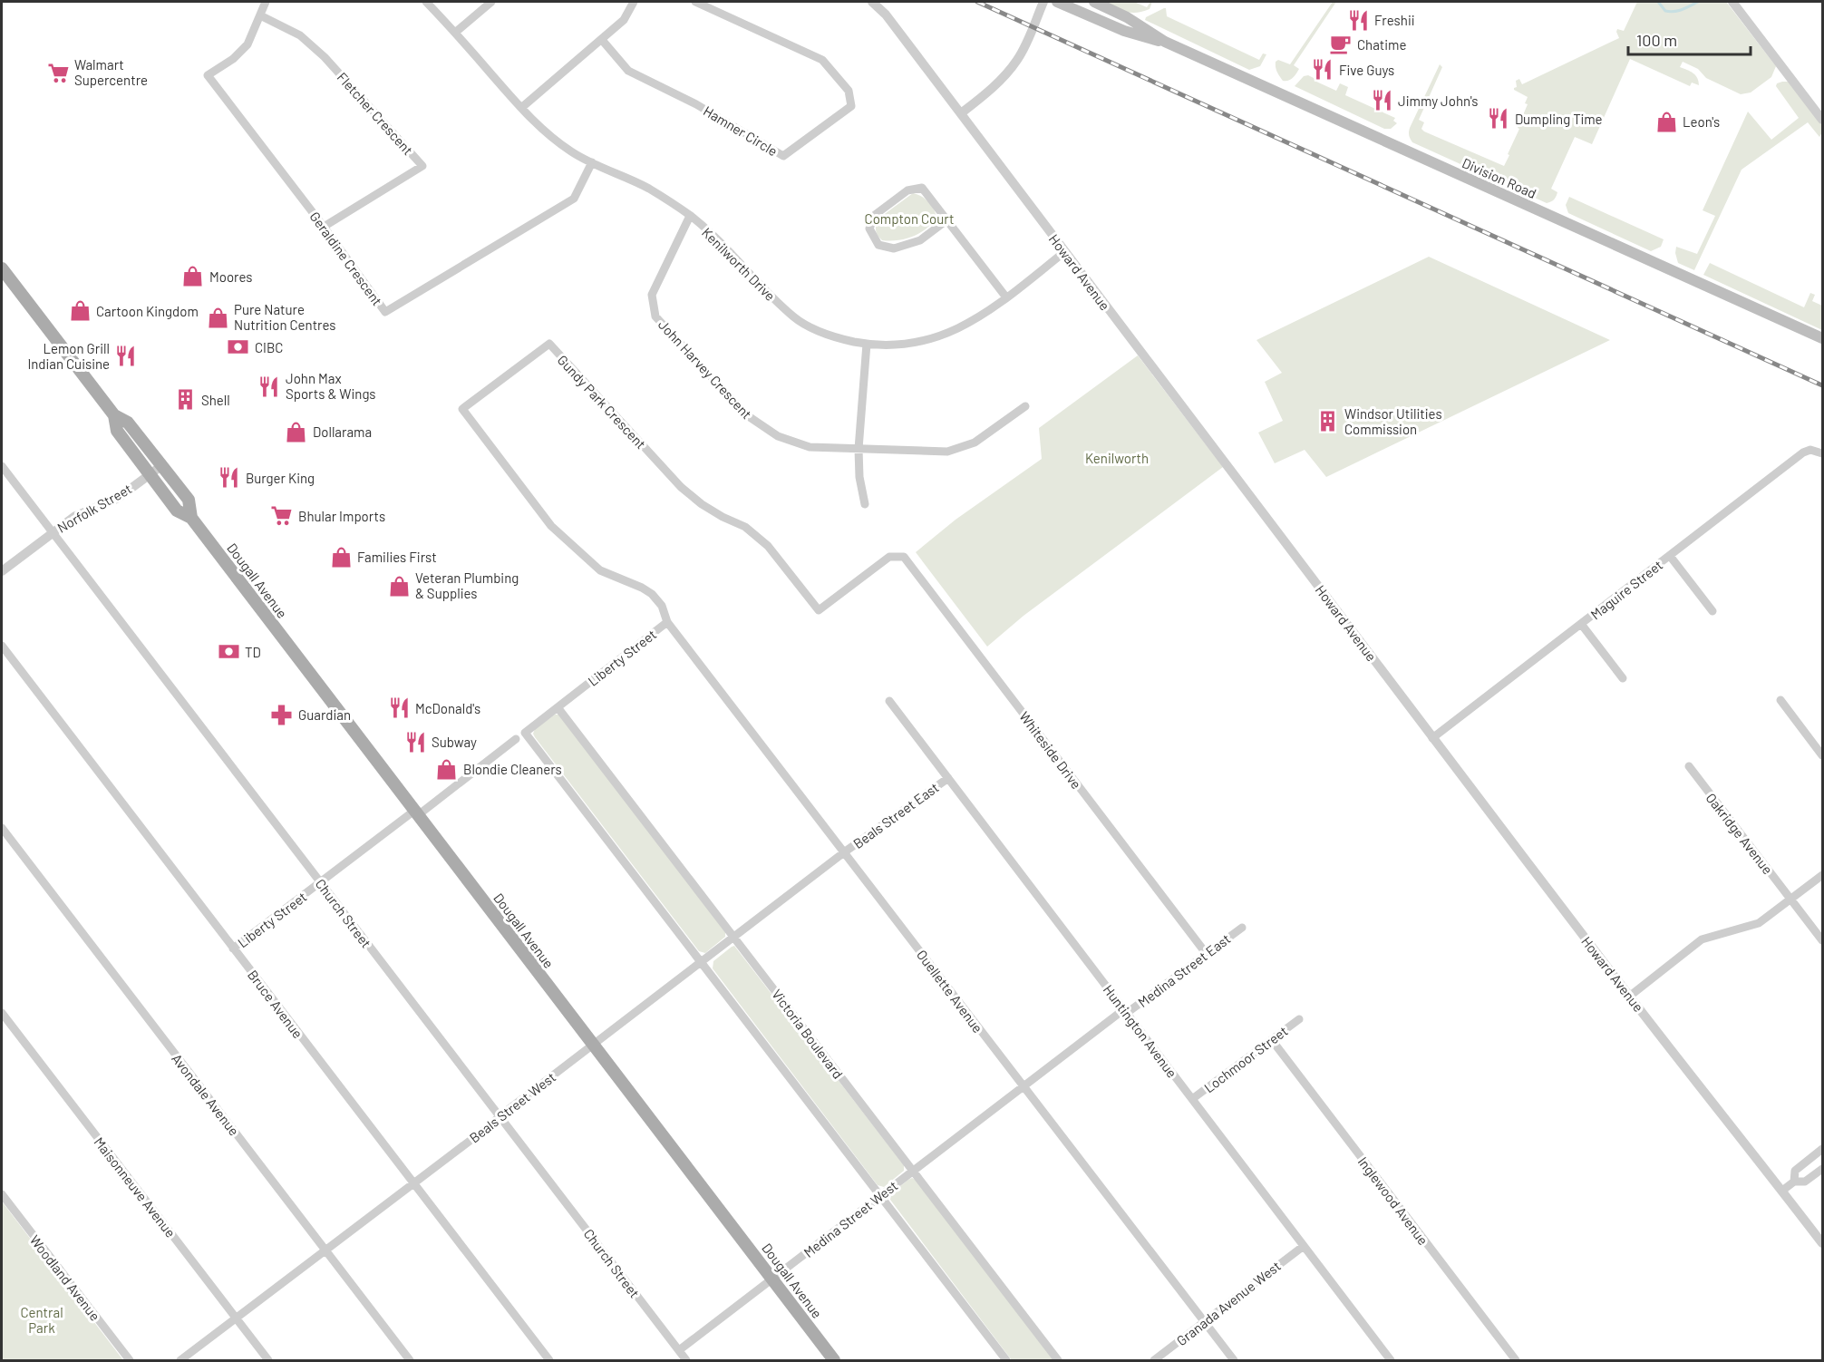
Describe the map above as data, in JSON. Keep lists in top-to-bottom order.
{
  "streets": {
    "main road": ["Division Road", "Dougall Avenue"],
    "street": [
      "Fletcher Crescent",
      "Hamner Circle",
      "Geraldine Crescent",
      "Kenilworth Drive",
      "Howard Avenue",
      "John Harvey Crescent",
      "Gundy Park Crescent",
      "Norfolk Street",
      "Maguire Street",
      "Liberty Street",
      "Whiteside Drive",
      "Beals Street East",
      "Oakridge Avenue",
      "Church Street",
      "Medina Street East",
      "Ouellette Avenue",
      "Bruce Avenue",
      "Huntington Avenue",
      "Victoria Boulevard",
      "Lochmoor Street",
      "Avondale Avenue",
      "Beals Street West",
      "Maisonneuve Avenue",
      "Inglewood Avenue",
      "Medina Street West",
      "Woodland Avenue",
      "Granada Avenue West"
    ]
  },
  "crossings": [
    ["Fletcher Crescent", "Geraldine Crescent"],
    ["Geraldine Crescent", "Kenilworth Drive"],
    ["Kenilworth Drive", "Howard Avenue"],
    ["Kenilworth Drive", "John Harvey Crescent"],
    ["Howard Avenue", "Maguire Street"],
    ["Gundy Park Crescent", "Liberty Street"],
    ["Gundy Park Crescent", "Whiteside Drive"],
    ["Gundy Park Crescent", "Ouellette Avenue"],
    ["Norfolk Street", "Dougall Avenue"],
    ["Norfolk Street", "Church Street"],
    ["Dougall Avenue", "Liberty Street"],
    ["Dougall Avenue", "Beals Street West"],
    ["Dougall Avenue", "Medina Street West"],
    ["Liberty Street", "Church Street"],
    ["Liberty Street", "Ouellette Avenue"],
    ["Liberty Street", "Bruce Avenue"],
    ["Liberty Street", "Victoria Boulevard"],
    ["Liberty Street", "Beals Street West"],
    ["Whiteside Drive", "Medina Street East"],
    ["Beals Street East", "Ouellette Avenue"],
    ["Beals Street East", "Huntington Avenue"],
    ["Beals Street East", "Beals Street West"],
    ["Church Street", "Beals Street West"],
    ["Church Street", "Medina Street West"],
    ["Medina Street East", "Ouellette Avenue"],
    ["Medina Street East", "Huntington Avenue"],
    ["Medina Street East", "Medina Street West"],
    ["Ouellette Avenue", "Beals Street West"],
    ["Ouellette Avenue", "Medina Street West"],
    ["Ouellette Avenue", "Granada Avenue West"],
    ["Bruce Avenue", "Beals Street West"],
    ["Huntington Avenue", "Lochmoor Street"],
    ["Huntington Avenue", "Granada Avenue West"],
    ["Victoria Boulevard", "Beals Street West"],
    ["Victoria Boulevard", "Medina Street West"],
    ["Lochmoor Street", "Inglewood Avenue"],
    ["Avondale Avenue", "Beals Street West"],
    ["Beals Street West", "Maisonneuve Avenue"]
  ],
  "parks": ["Compton Court", "Kenilworth", "Central Park"],
  "places": {
    "restaurant": [
      "Freshii",
      "Five Guys",
      "Jimmy John's",
      "Dumpling Time",
      "Lemon Grill Indian Cuisine",
      "John Max Sports & Wings",
      "Burger King",
      "McDonald's",
      "Subway"
    ],
    "cafe": ["Chatime"],
    "supermarket": ["Walmart Supercentre", "Bhular Imports"],
    "shop": [
      "Leon's",
      "Moores",
      "Cartoon Kingdom",
      "Pure Nature Nutrition Centres",
      "Dollarama",
      "Families First",
      "Veteran Plumbing & Supplies",
      "Blondie Cleaners"
    ],
    "bank": ["CIBC", "TD"],
    "building": ["Shell", "Windsor Utilities Commission"],
    "pharmacy": ["Guardian"]
  },
  "scale_bar": "100 m"
}
